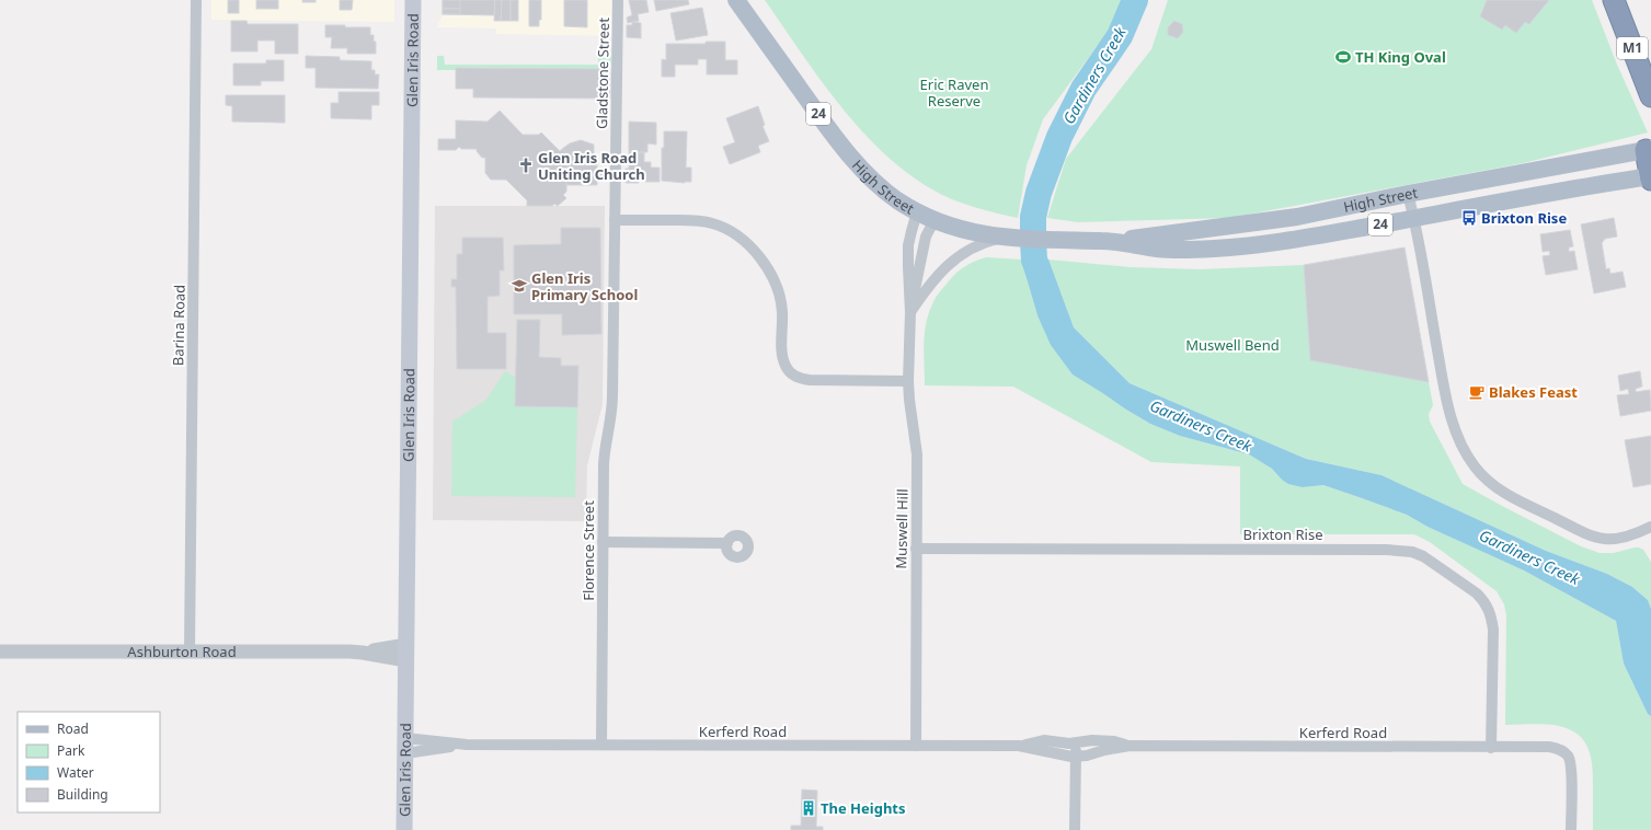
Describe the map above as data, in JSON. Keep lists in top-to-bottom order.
{
  "streets": {
    "highway": ["M1"],
    "main road": ["Glen Iris Road", "24", "High Street"],
    "street": [
      "Gladstone Street",
      "Barina Road",
      "Muswell Hill",
      "Brixton Rise",
      "Florence Street",
      "Ashburton Road",
      "Kerferd Road"
    ]
  },
  "crossings": [
    ["Glen Iris Road", "Ashburton Road"],
    ["Glen Iris Road", "Kerferd Road"],
    ["Gladstone Street", "Florence Street"],
    ["High Street", "Muswell Hill"],
    ["Barina Road", "Ashburton Road"],
    ["Muswell Hill", "Brixton Rise"],
    ["Muswell Hill", "Kerferd Road"],
    ["Brixton Rise", "Kerferd Road"],
    ["Florence Street", "Kerferd Road"]
  ],
  "water": ["Gardiners Creek"],
  "parks": ["Eric Raven Reserve", "Muswell Bend"],
  "places": {
    "sports": ["TH King Oval"],
    "church": ["Glen Iris Road Uniting Church"],
    "bus stop": ["Brixton Rise"],
    "school or university": ["Glen Iris Primary School"],
    "cafe": ["Blakes Feast"],
    "building": ["The Heights"]
  },
  "legend": [
    "Road",
    "Park",
    "Water",
    "Building"
  ]
}
